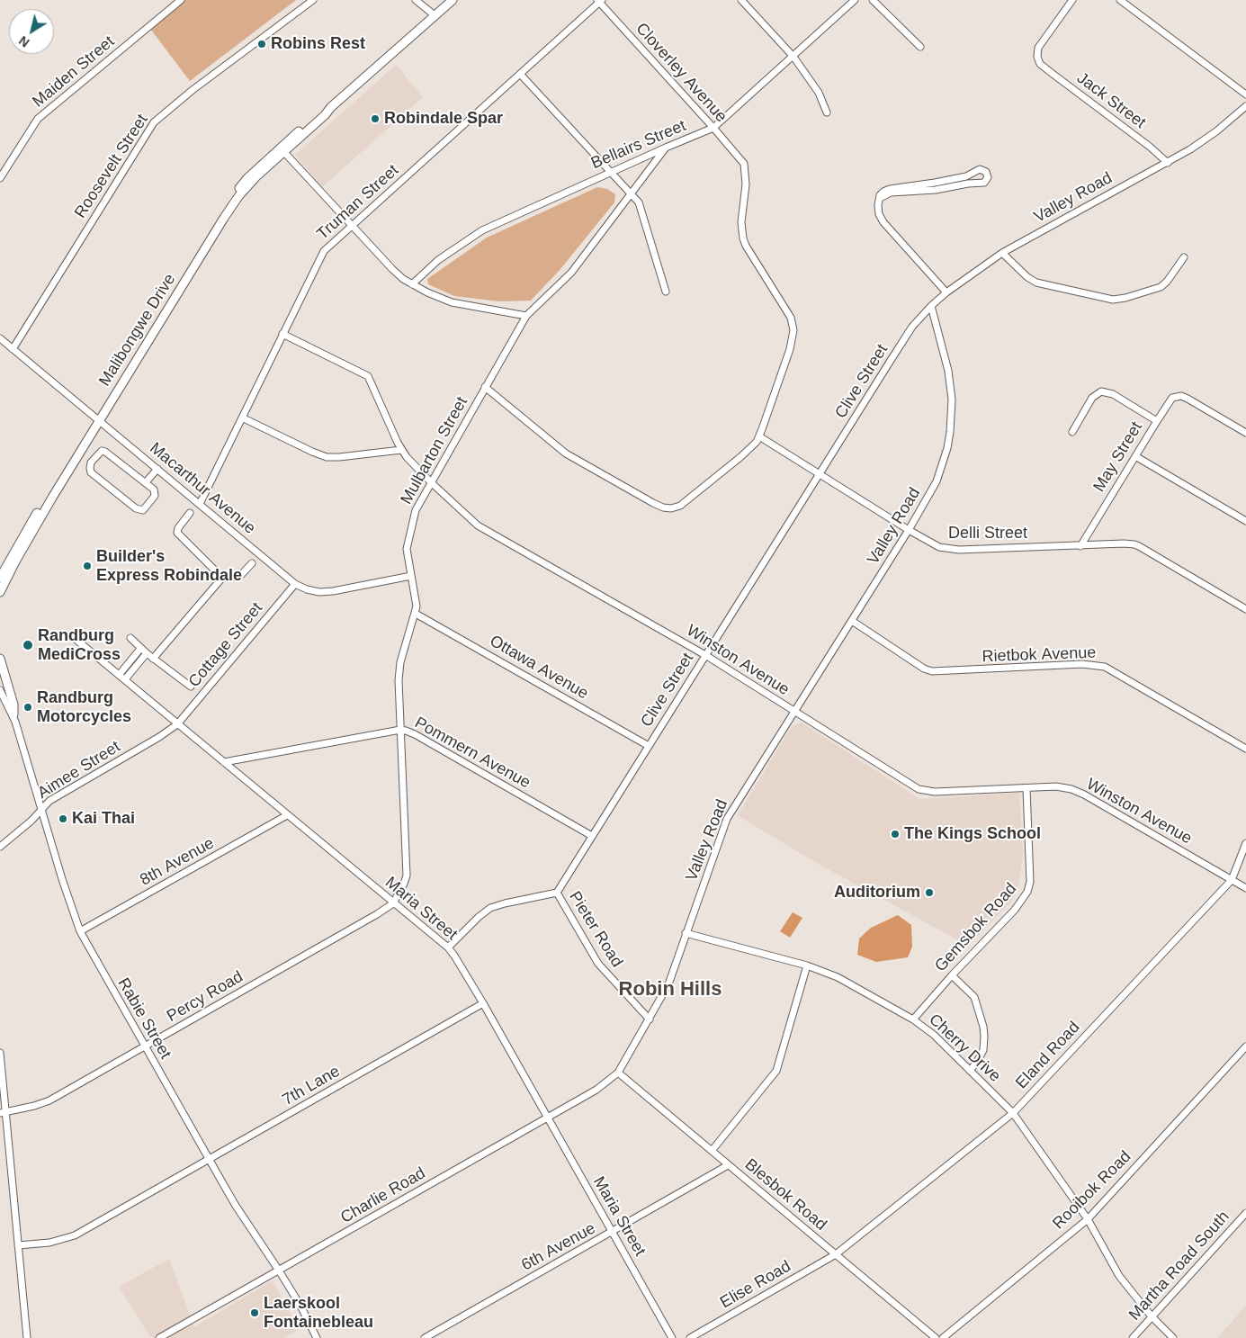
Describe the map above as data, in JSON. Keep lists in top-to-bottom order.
{
  "streets": {
    "main road": ["Malibongwe Drive"],
    "street": [
      "Maiden Street",
      "Cloverley Avenue",
      "Jack Street",
      "Bellairs Street",
      "Roosevelt Street",
      "Valley Road",
      "Truman Street",
      "Clive Street",
      "Mulbarton Street",
      "May Street",
      "Macarthur Avenue",
      "Delli Street",
      "Cottage Street",
      "Rietbok Avenue",
      "Winston Avenue",
      "Ottawa Avenue",
      "Pommern Avenue",
      "Aimee Street",
      "8th Avenue",
      "Maria Street",
      "Gemsbok Road",
      "Pieter Road",
      "Percy Road",
      "Rabie Street",
      "Cherry Drive",
      "Eland Road",
      "7th Lane",
      "Rooibok Road",
      "Blesbok Road",
      "Charlie Road",
      "6th Avenue",
      "Martha Road South",
      "Elise Road"
    ]
  },
  "crossings": [
    ["Cloverley Avenue", "Bellairs Street"],
    ["Cloverley Avenue", "Truman Street"],
    ["Cloverley Avenue", "Delli Street"],
    ["Jack Street", "Valley Road"],
    ["Bellairs Street", "Mulbarton Street"],
    ["Roosevelt Street", "Macarthur Avenue"],
    ["Valley Road", "Clive Street"],
    ["Valley Road", "Delli Street"],
    ["Valley Road", "Rietbok Avenue"],
    ["Valley Road", "Winston Avenue"],
    ["Valley Road", "Pieter Road"],
    ["Valley Road", "Cherry Drive"],
    ["Valley Road", "Blesbok Road"],
    ["Valley Road", "Charlie Road"],
    ["Truman Street", "Macarthur Avenue"],
    ["Truman Street", "Winston Avenue"],
    ["Malibongwe Drive", "Macarthur Avenue"],
    ["Clive Street", "Delli Street"],
    ["Clive Street", "Winston Avenue"],
    ["Clive Street", "Ottawa Avenue"],
    ["Clive Street", "Pommern Avenue"],
    ["Clive Street", "Pieter Road"],
    ["Mulbarton Street", "Macarthur Avenue"],
    ["Mulbarton Street", "Winston Avenue"],
    ["Mulbarton Street", "Ottawa Avenue"],
    ["Mulbarton Street", "Pommern Avenue"],
    ["Mulbarton Street", "Maria Street"],
    ["Mulbarton Street", "Percy Road"],
    ["May Street", "Delli Street"],
    ["Macarthur Avenue", "Cottage Street"],
    ["Cottage Street", "Aimee Street"],
    ["Cottage Street", "Maria Street"],
    ["Winston Avenue", "Gemsbok Road"],
    ["Winston Avenue", "Eland Road"],
    ["Pommern Avenue", "Maria Street"],
    ["Aimee Street", "Maria Street"],
    ["Aimee Street", "Rabie Street"],
    ["8th Avenue", "Maria Street"],
    ["8th Avenue", "Rabie Street"],
    ["Maria Street", "Percy Road"],
    ["Maria Street", "7th Lane"],
    ["Maria Street", "Charlie Road"],
    ["Maria Street", "6th Avenue"],
    ["Gemsbok Road", "Cherry Drive"],
    ["Percy Road", "Rabie Street"],
    ["Rabie Street", "7th Lane"],
    ["Rabie Street", "Charlie Road"],
    ["Cherry Drive", "Eland Road"],
    ["Cherry Drive", "Rooibok Road"],
    ["Cherry Drive", "Martha Road South"],
    ["Eland Road", "Blesbok Road"],
    ["Eland Road", "Elise Road"],
    ["Blesbok Road", "Charlie Road"],
    ["Blesbok Road", "6th Avenue"],
    ["Blesbok Road", "Elise Road"]
  ],
  "districts": ["Robin Hills"],
  "places": [
    "Robins Rest",
    "Robindale Spar",
    "Builder's Express Robindale",
    "Randburg MediCross",
    "Randburg Motorcycles",
    "Kai Thai",
    "The Kings School",
    "Auditorium",
    "Laerskool Fontainebleau"
  ],
  "north": "bottom left"
}
